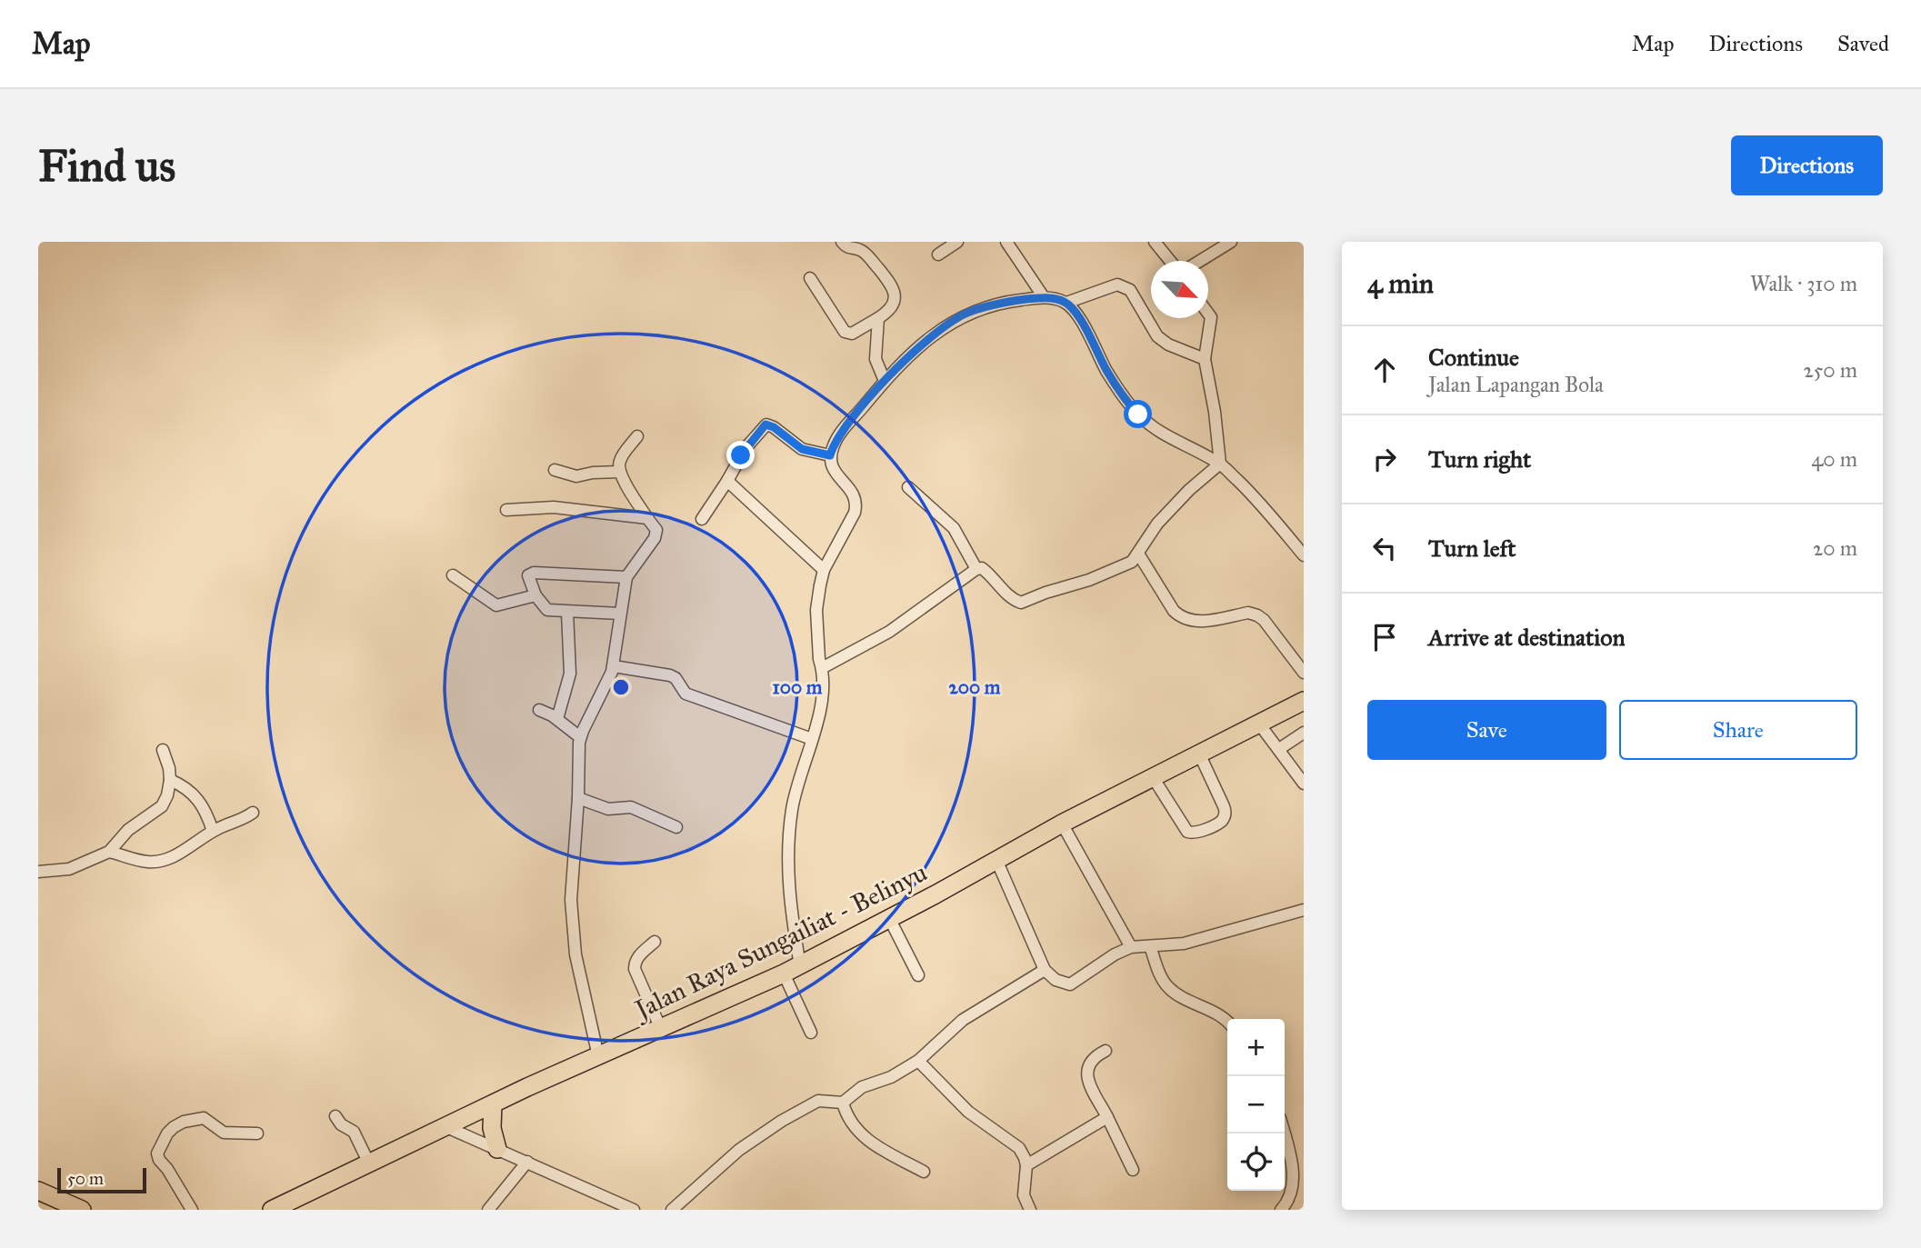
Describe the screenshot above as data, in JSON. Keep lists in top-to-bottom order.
{
  "streets": {
    "highway": ["Jalan Raya Sungailiat - Belinyu"]
  },
  "scale_bar": "50 m",
  "north": "bottom right",
  "page": {
    "header": "Map",
    "nav": ["Map", "Directions", "Saved"],
    "buttons": [
      "Directions",
      ["Save", "Share"]
    ],
    "title": "Find us",
    "heading": ["4 min", "Walk · 310 m"],
    "list": [
      ["Continue", "Jalan Lapangan Bola", "250 m"],
      ["Turn right", "40 m"],
      ["Turn left", "20 m"],
      "Arrive at destination"
    ],
    "map_buttons": ["+", "−"],
    "scale": "50 m"
  },
  "rings": ["100 m", "200 m"]
}
